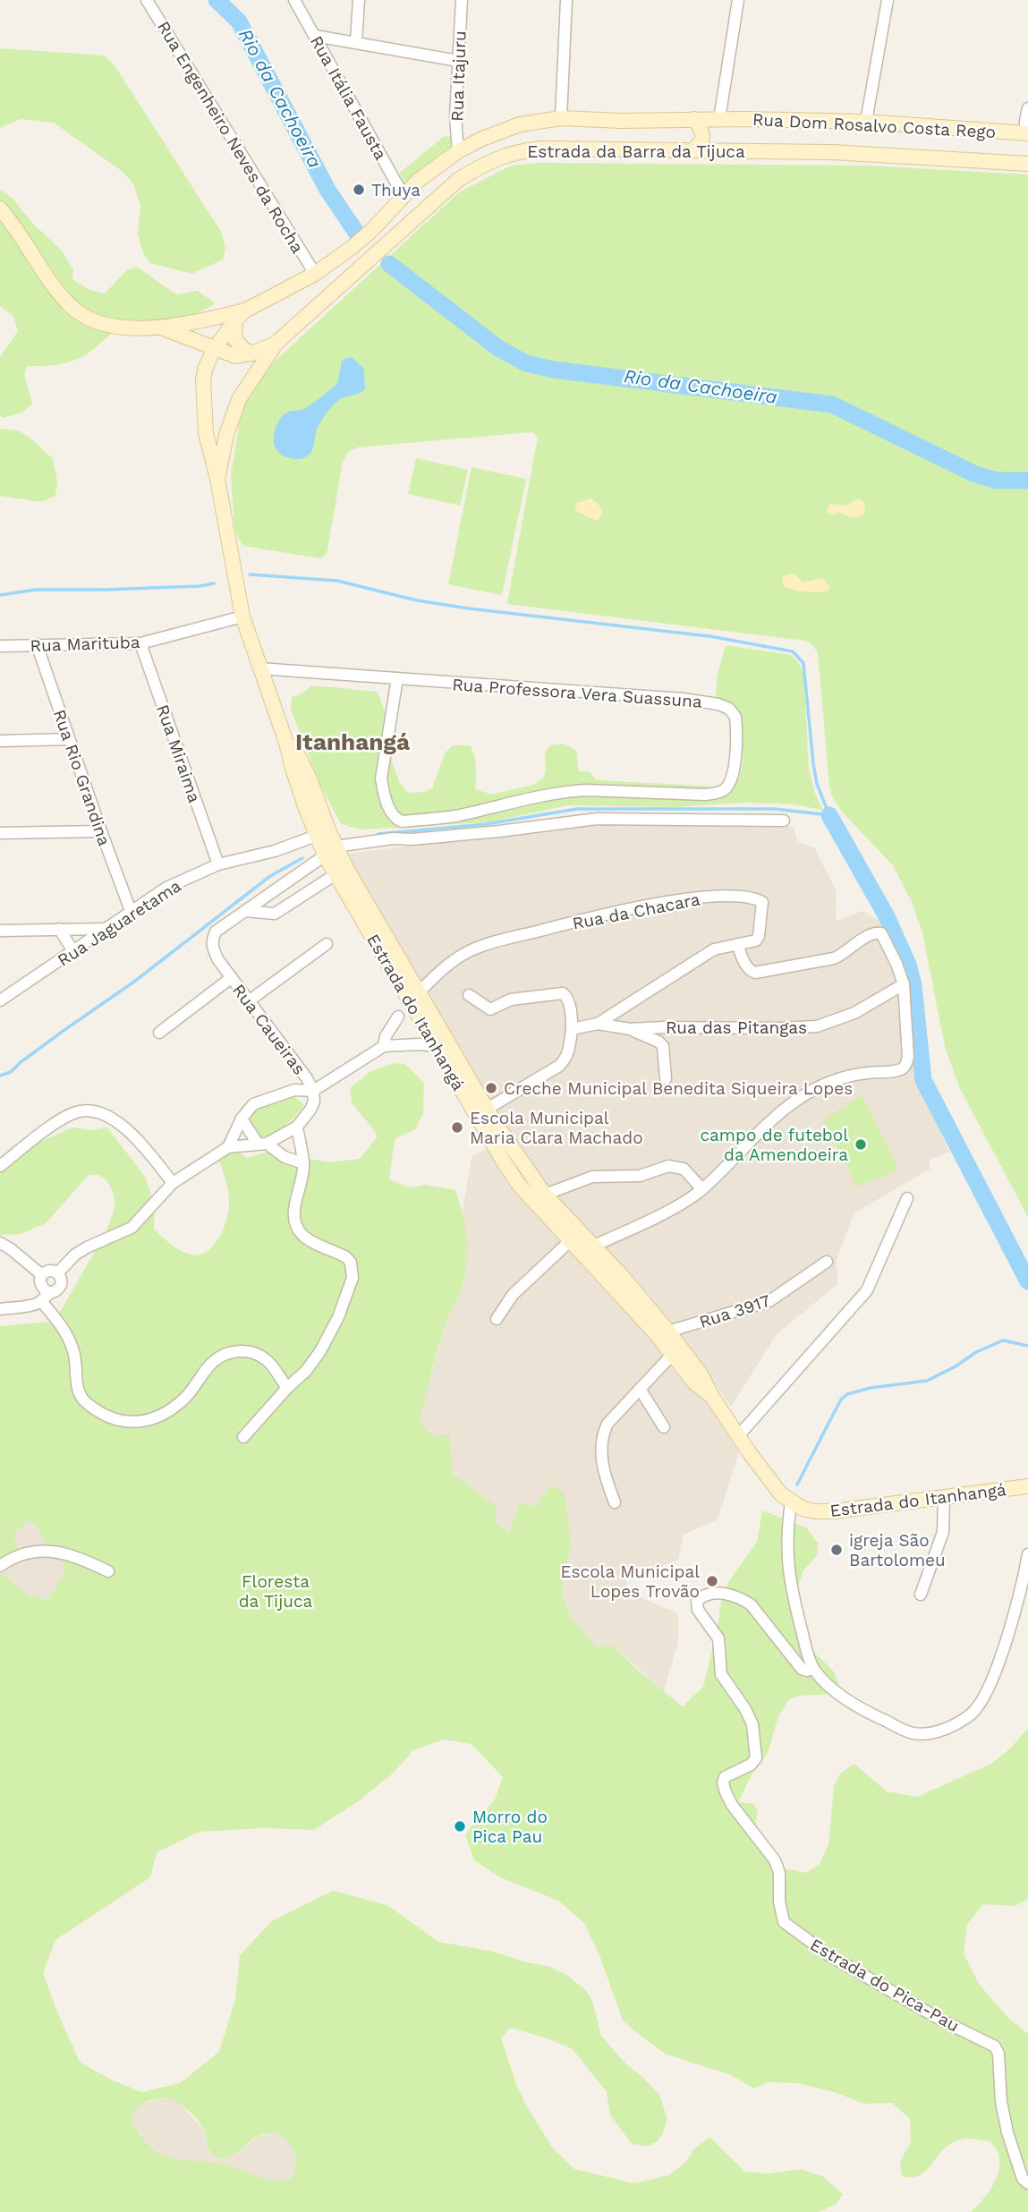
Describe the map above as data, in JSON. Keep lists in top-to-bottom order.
{
  "streets": {
    "main road": ["Rua Dom Rosalvo Costa Rego", "Estrada da Barra da Tijuca", "Estrada do Itanhangá"],
    "street": [
      "Rua Itajuru",
      "Rua Itália Fausta",
      "Rua Engenheiro Neves da Rocha",
      "Rua Marituba",
      "Rua Professora Vera Suassuna",
      "Rua Miraima",
      "Rua Rio Grandina",
      "Rua da Chacara",
      "Rua Jaguaretama",
      "Rua das Pitangas",
      "Rua Caueiras",
      "Rua 3917",
      "Estrada do Pica-Pau"
    ]
  },
  "crossings": [
    ["Rua Itajuru", "Estrada da Barra da Tijuca"],
    ["Rua Itália Fausta", "Estrada da Barra da Tijuca"],
    ["Rua Dom Rosalvo Costa Rego", "Estrada da Barra da Tijuca"],
    ["Rua Engenheiro Neves da Rocha", "Estrada da Barra da Tijuca"],
    ["Estrada da Barra da Tijuca", "Estrada do Itanhangá"],
    ["Rua Marituba", "Rua Miraima"],
    ["Rua Marituba", "Rua Rio Grandina"],
    ["Rua Marituba", "Estrada do Itanhangá"],
    ["Rua Professora Vera Suassuna", "Estrada do Itanhangá"],
    ["Rua Miraima", "Rua Jaguaretama"],
    ["Rua Rio Grandina", "Rua Jaguaretama"],
    ["Rua da Chacara", "Estrada do Itanhangá"],
    ["Rua da Chacara", "Rua das Pitangas"],
    ["Rua Jaguaretama", "Estrada do Itanhangá"],
    ["Estrada do Itanhangá", "Rua 3917"]
  ],
  "districts": ["Itanhangá"],
  "water": ["Rio da Cachoeira"],
  "parks": ["Floresta da Tijuca"],
  "places": [
    "Thuya",
    "Creche Municipal Benedita Siqueira Lopes",
    "Escola Municipal Maria Clara Machado",
    "campo de futebol da Amendoeira",
    "igreja São Bartolomeu",
    "Escola Municipal Lopes Trovão",
    "Morro do Pica Pau"
  ]
}
